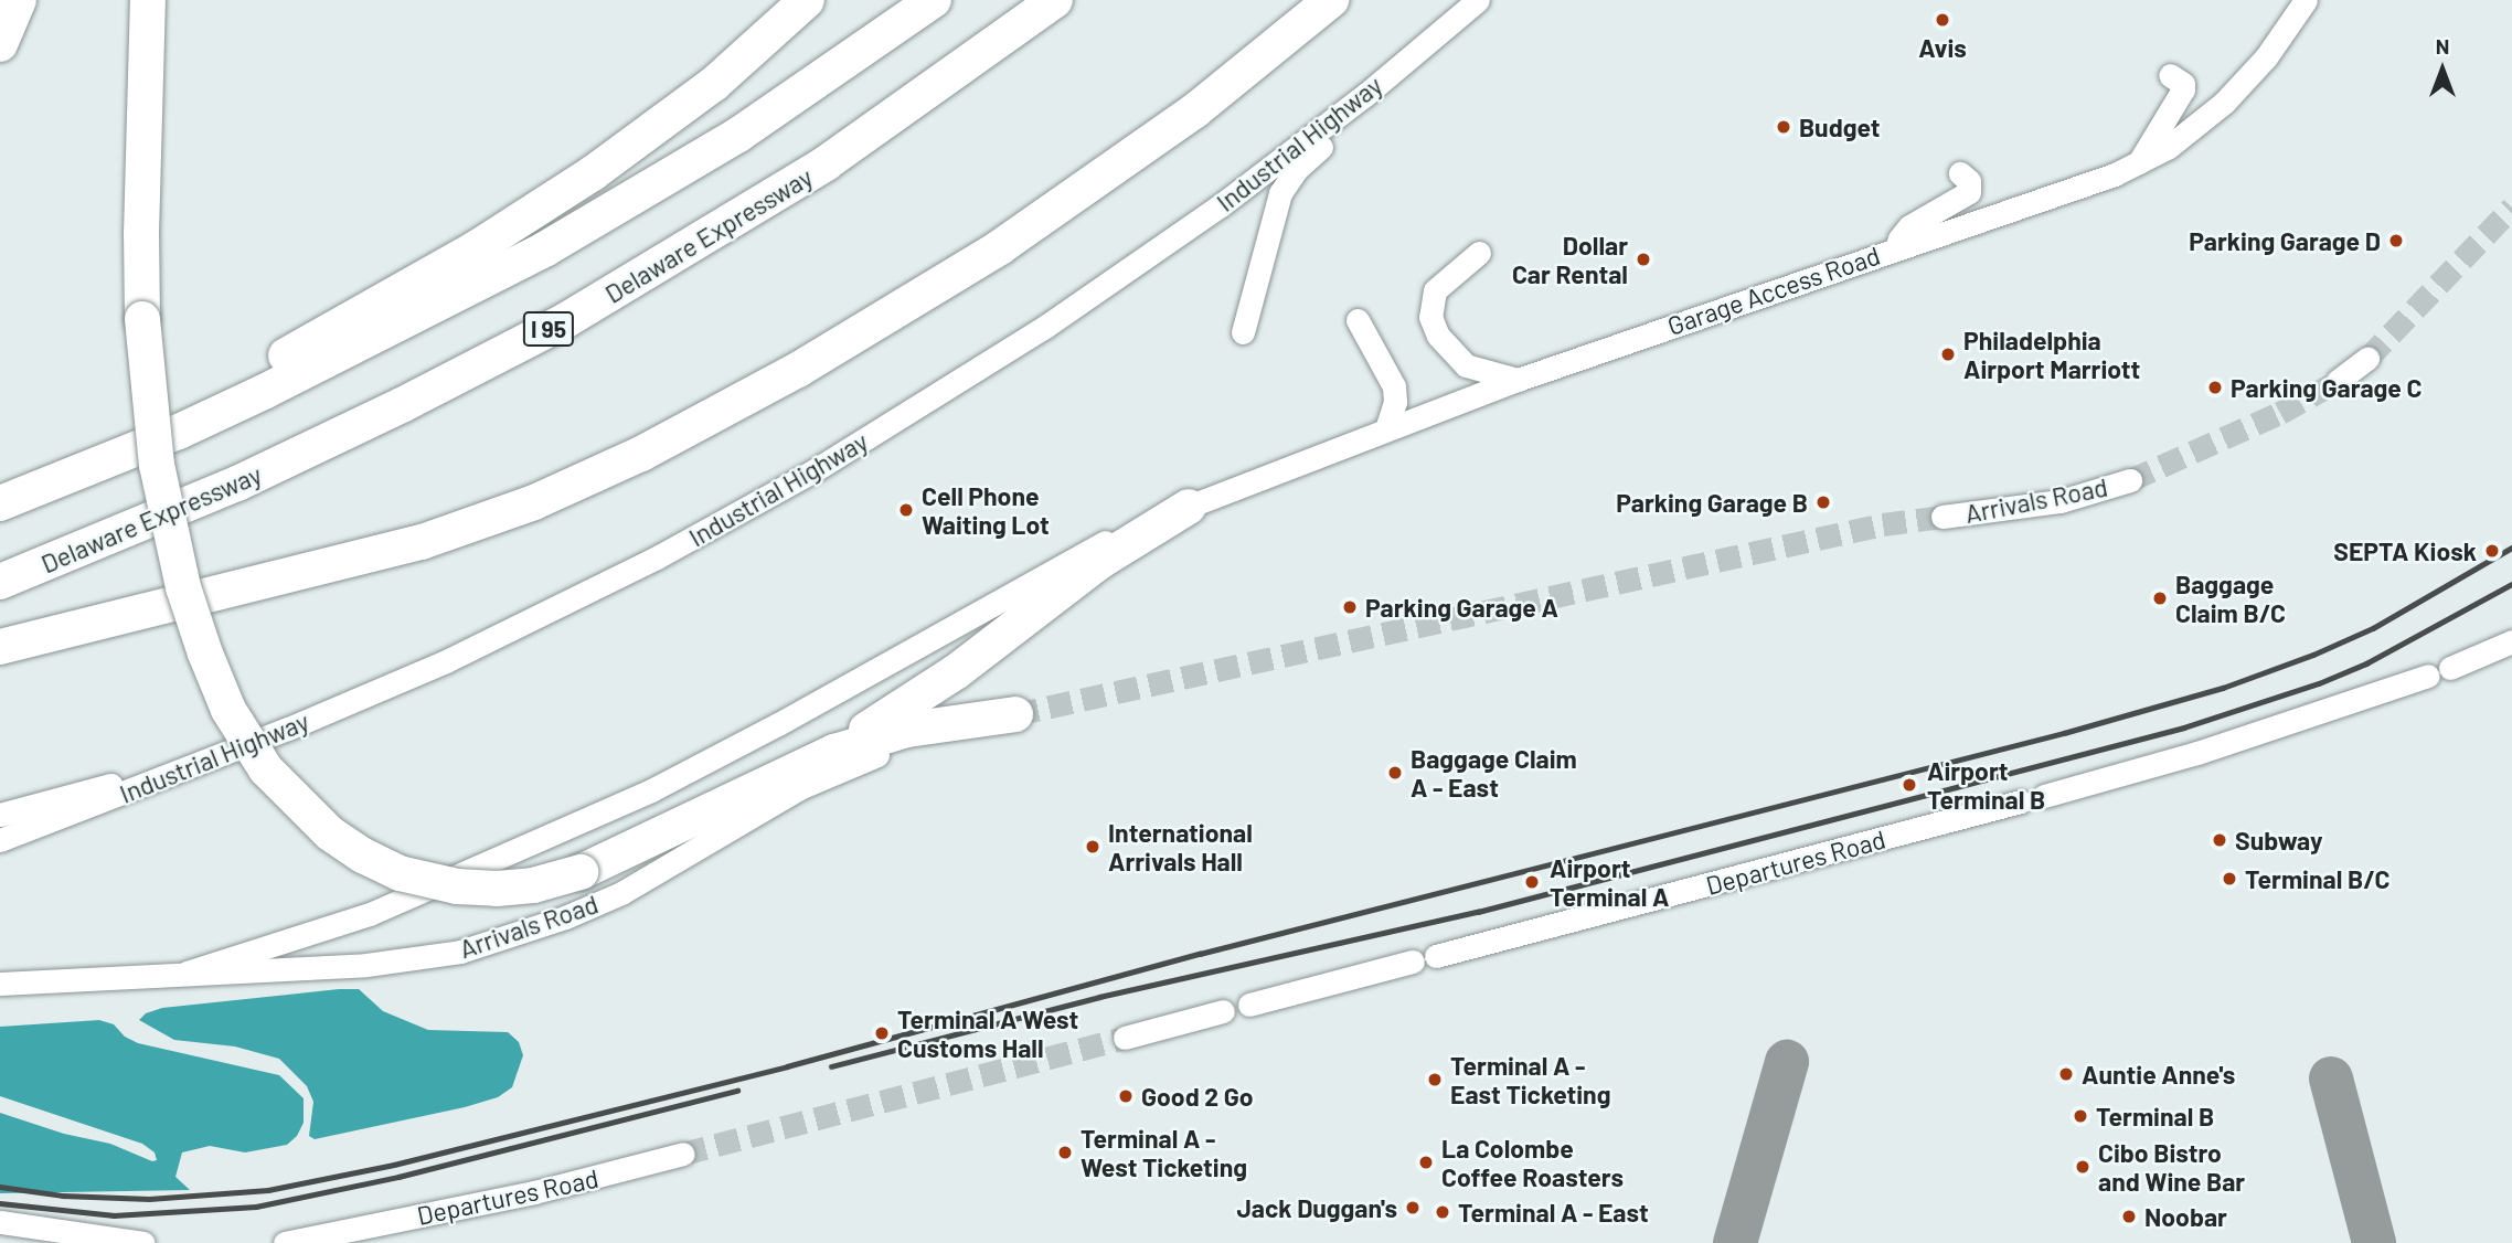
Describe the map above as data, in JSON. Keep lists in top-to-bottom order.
{
  "streets": {
    "highway": ["Delaware Expressway", "I 95"],
    "street": [
      "Industrial Highway",
      "Garage Access Road",
      "Arrivals Road",
      "Departures Road"
    ]
  },
  "crossings": [
    ["Garage Access Road", "Arrivals Road"]
  ],
  "places": [
    "Avis",
    "Budget",
    "Parking Garage D",
    "Dollar Car Rental",
    "Philadelphia Airport Marriott",
    "Parking Garage C",
    "Parking Garage B",
    "Cell Phone Waiting Lot",
    "SEPTA Kiosk",
    "Baggage Claim B/C",
    "Parking Garage A",
    "Baggage Claim A - East",
    "Airport Terminal B",
    "Subway",
    "International Arrivals Hall",
    "Terminal B/C",
    "Airport Terminal A",
    "Terminal A West Customs Hall",
    "Auntie Anne's",
    "Terminal A - East Ticketing",
    "Good 2 Go",
    "Terminal B",
    "Terminal A - West Ticketing",
    "La Colombe Coffee Roasters",
    "Cibo Bistro and Wine Bar",
    "Jack Duggan's",
    "Terminal A - East",
    "Noobar"
  ],
  "north": "top"
}
